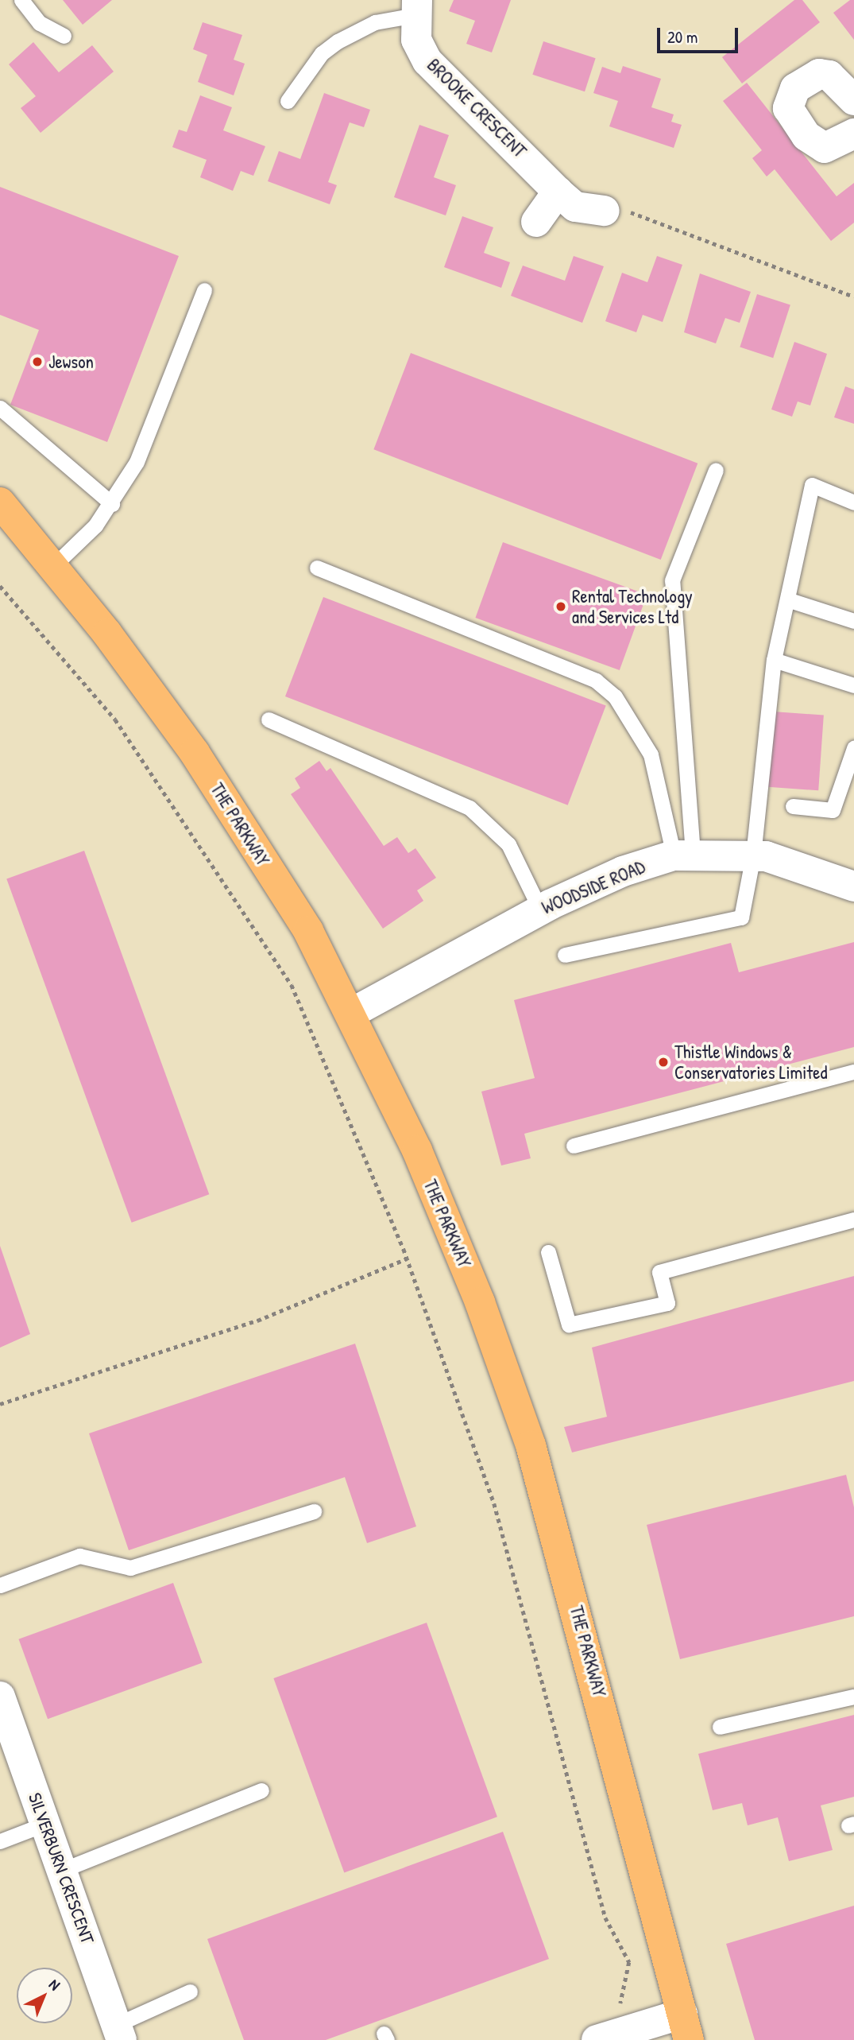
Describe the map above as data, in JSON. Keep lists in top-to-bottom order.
{
  "streets": {
    "main road": ["THE PARKWAY"],
    "street": ["BROOKE CRESCENT", "WOODSIDE ROAD", "SILVERBURN CRESCENT"]
  },
  "crossings": [
    ["THE PARKWAY", "WOODSIDE ROAD"]
  ],
  "places": ["Jewson", "Rental Technology and Services Ltd", "Thistle Windows & Conservatories Limited"],
  "scale_bar": "20 m",
  "north": "top right"
}
